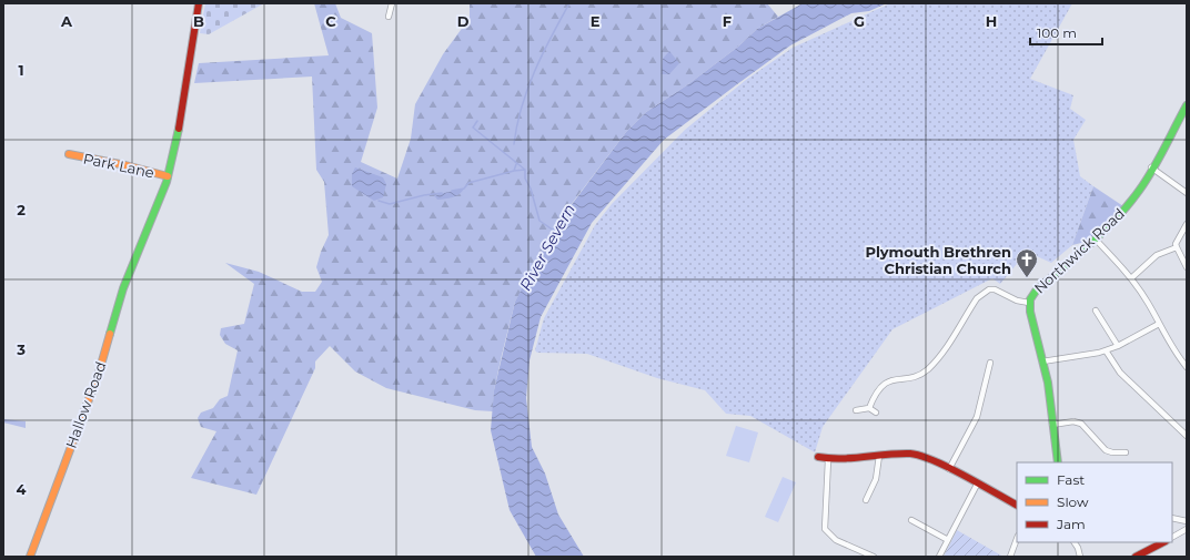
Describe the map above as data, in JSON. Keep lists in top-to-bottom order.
{
  "streets": {
    "street": ["Park Lane", "Northwick Road", "Hallow Road"]
  },
  "crossings": [
    ["Park Lane", "Hallow Road"]
  ],
  "water": ["River Severn"],
  "places": {
    "church": ["Plymouth Brethren Christian Church"]
  },
  "legend": ["Fast", "Slow", "Jam"],
  "scale_bar": "100 m",
  "grid": {
    "columns": [
      "A",
      "B",
      "C",
      "D",
      "E",
      "F",
      "G",
      "H"
    ],
    "rows": [
      "1",
      "2",
      "3",
      "4"
    ]
  }
}
